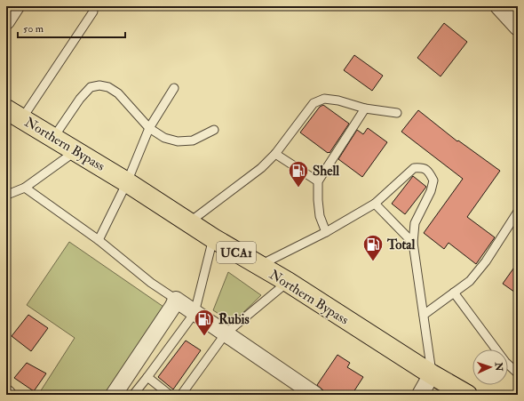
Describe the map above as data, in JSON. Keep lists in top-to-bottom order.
{
  "streets": {
    "main road": ["Northern Bypass", "UCA1"]
  },
  "places": {
    "fuel station": ["Shell", "Total", "Rubis"]
  },
  "scale_bar": "50 m",
  "north": "right"
}
